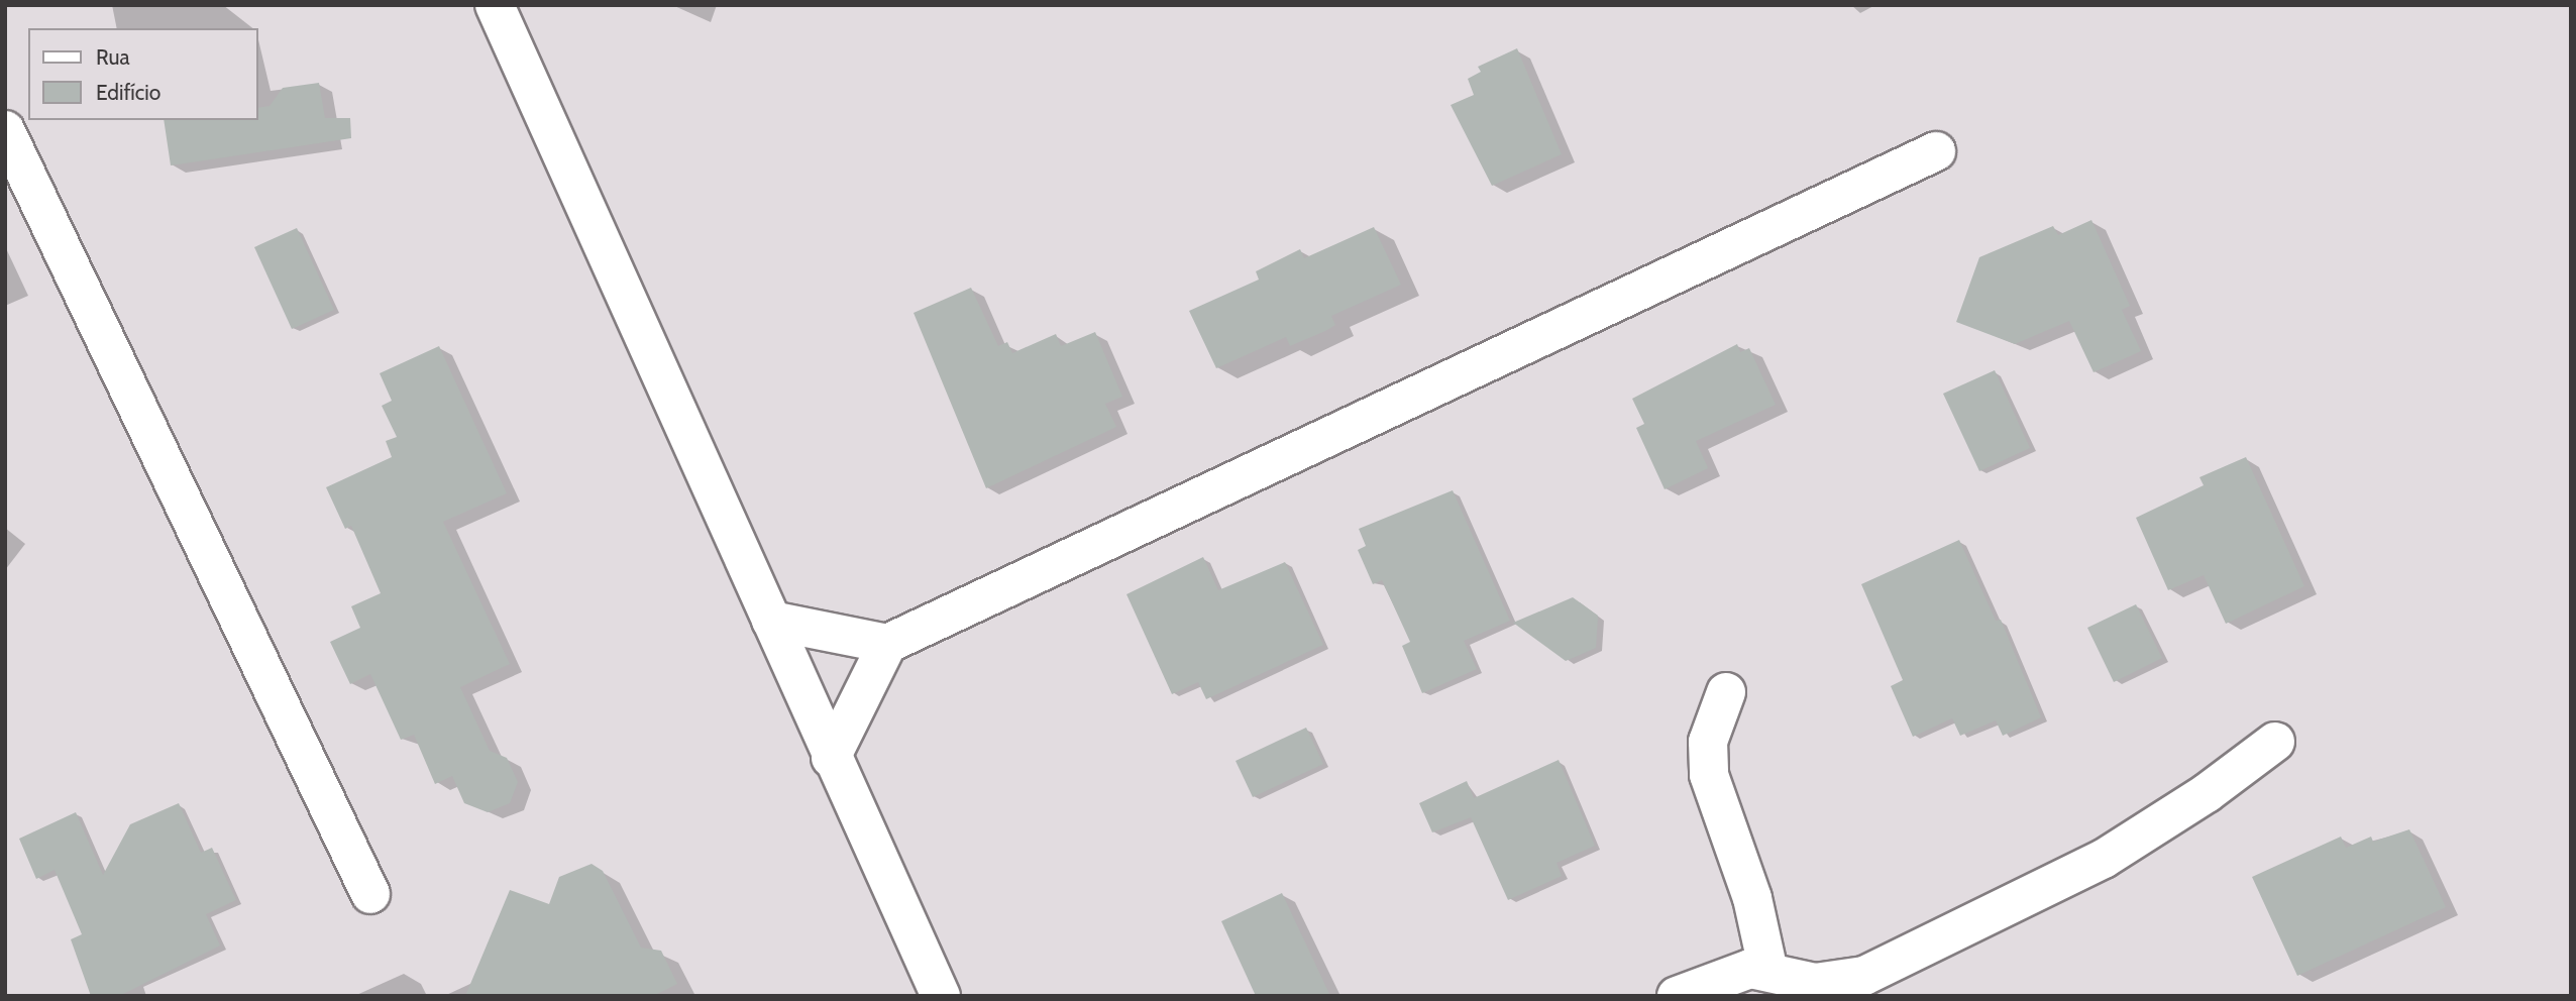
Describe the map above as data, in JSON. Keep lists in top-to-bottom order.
{
  "legend": ["Rua", "Edifício"]
}
